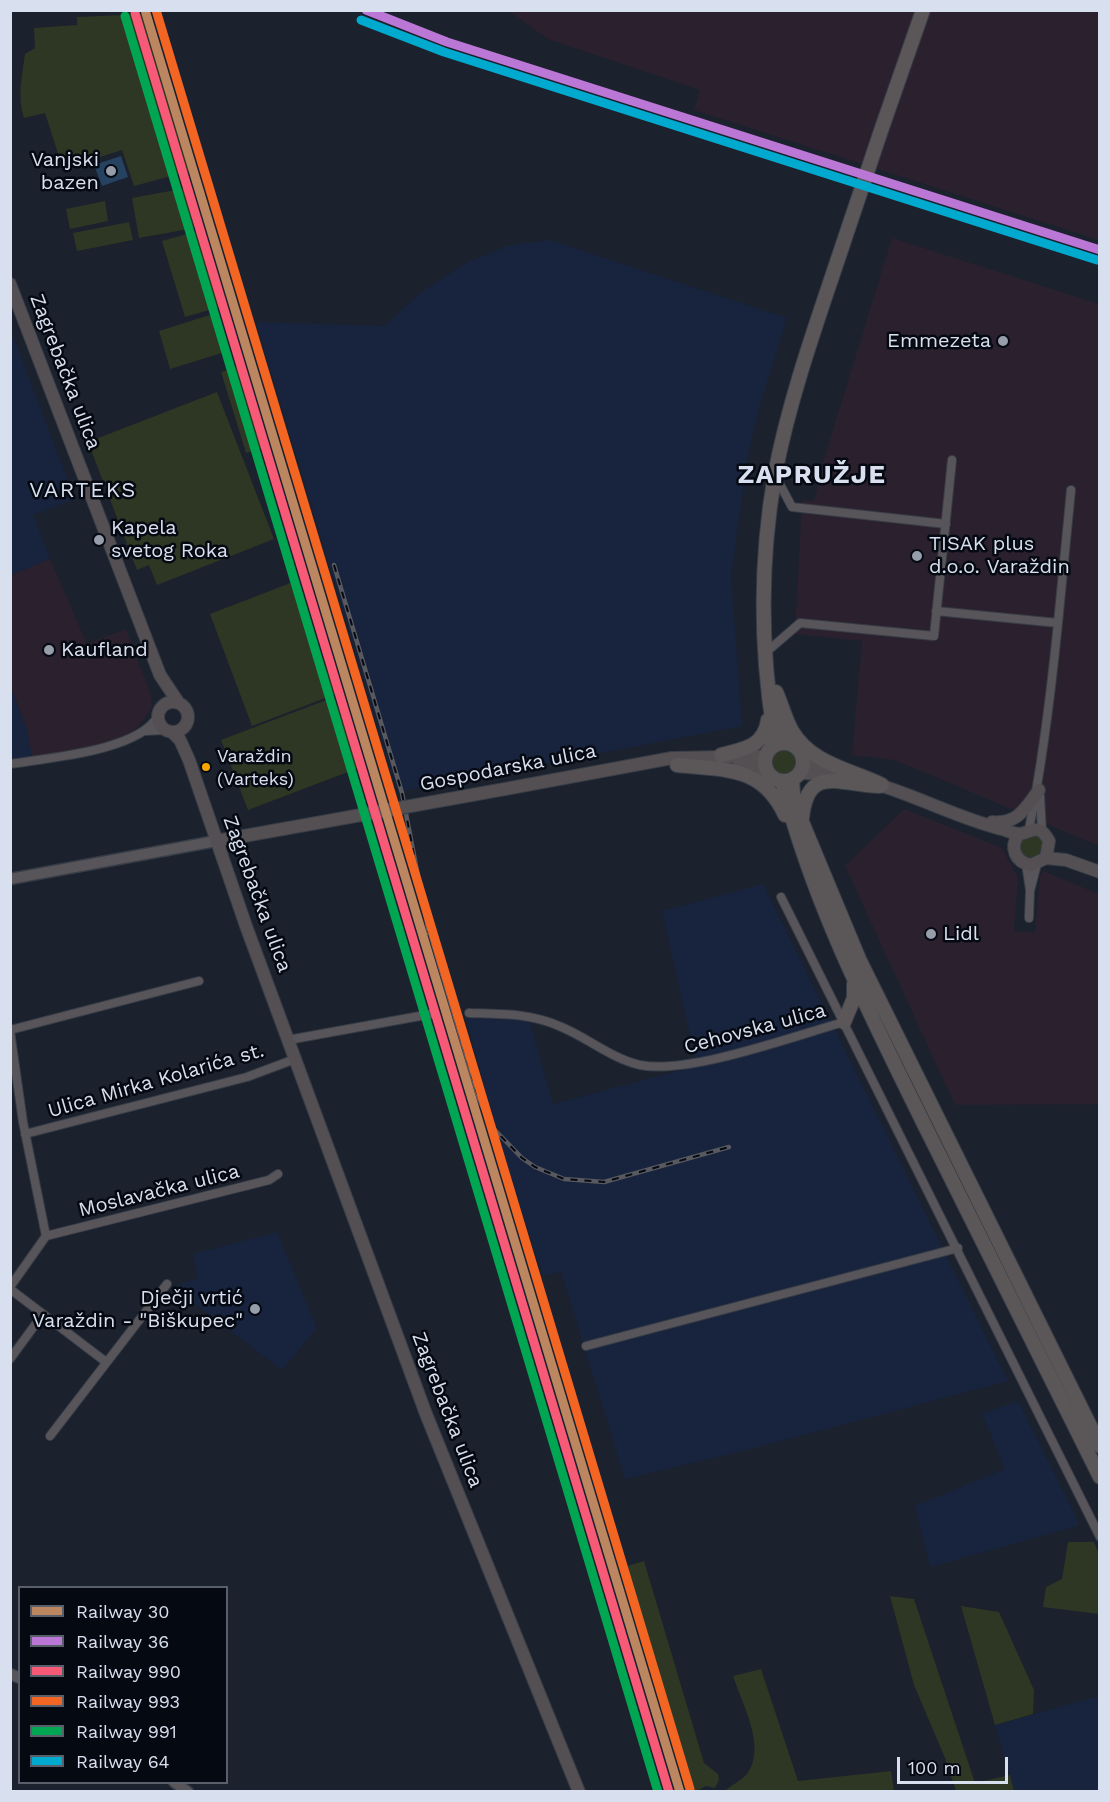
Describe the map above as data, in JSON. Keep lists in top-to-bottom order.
{
  "streets": {
    "main road": ["Zagrebačka ulica", "Gospodarska ulica"],
    "street": ["Cehovska ulica", "Ulica Mirka Kolarića st.", "Moslavačka ulica"]
  },
  "crossings": [
    ["Zagrebačka ulica", "Gospodarska ulica"],
    ["Zagrebačka ulica", "Ulica Mirka Kolarića st."]
  ],
  "districts": ["ZAPRUŽJE", "VARTEKS"],
  "places": [
    "Vanjski bazen",
    "Emmezeta",
    "Kapela svetog Roka",
    "TISAK plus d.o.o. Varaždin",
    "Kaufland",
    "Varaždin (Varteks)",
    "Lidl",
    "Dječji vrtić Varaždin - \"Biškupec\""
  ],
  "lines": [
    "rail line 30",
    "rail line 36",
    "rail line 993",
    "rail line 990",
    "rail line 991",
    "rail line 64"
  ],
  "legend": [
    "Railway 30",
    "Railway 36",
    "Railway 990",
    "Railway 993",
    "Railway 991",
    "Railway 64"
  ],
  "scale_bar": "100 m"
}
